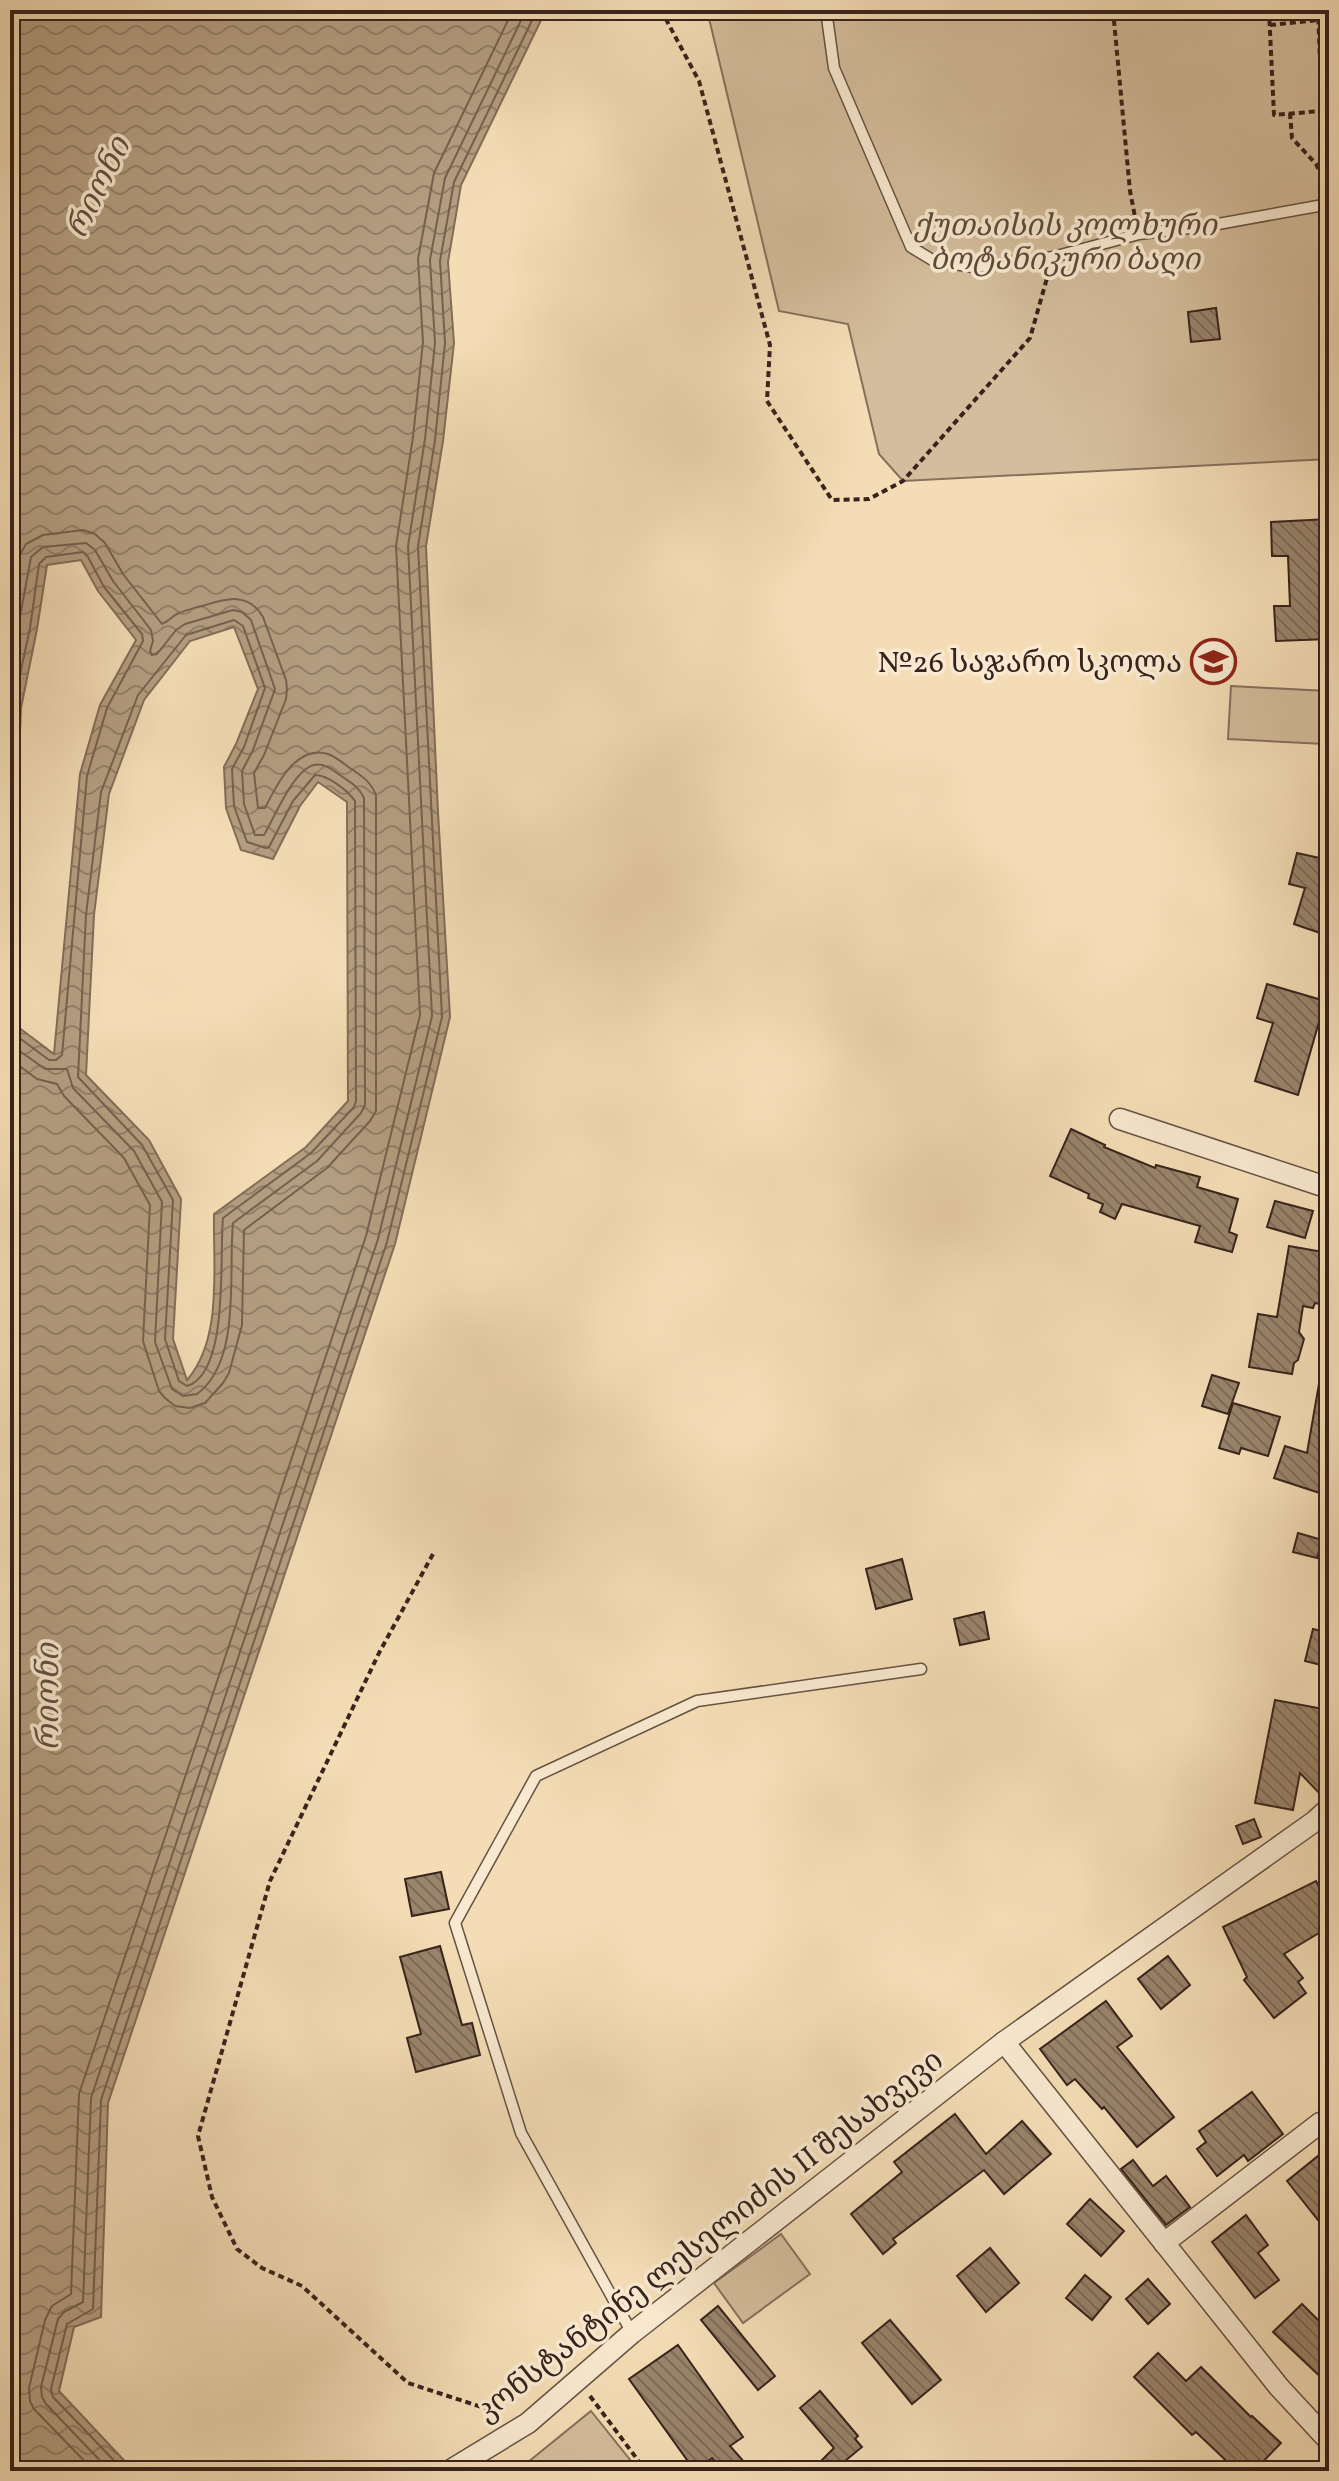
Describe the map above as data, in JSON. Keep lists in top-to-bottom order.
{
  "streets": {
    "street": ["კონსტანტინე ლესელიძის II შესახვევი"]
  },
  "water": ["რიონი"],
  "parks": ["ქუთაისის კოლხური ბოტანიკური ბაღი"],
  "places": {
    "school or university": ["№26 საჯარო სკოლა"]
  }
}
